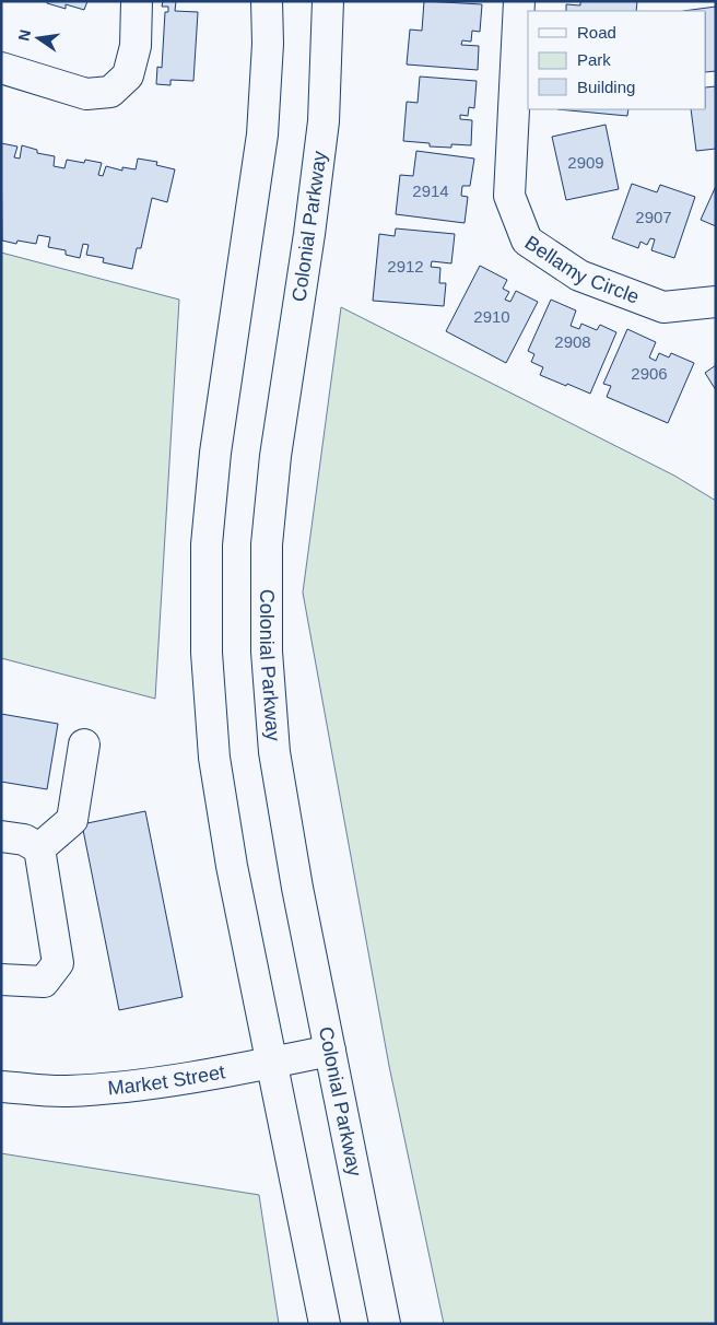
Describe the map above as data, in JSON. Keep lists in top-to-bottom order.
{
  "streets": {
    "street": ["Colonial Parkway", "Bellamy Circle", "Market Street"]
  },
  "crossings": [
    ["Colonial Parkway", "Market Street"]
  ],
  "house_numbers": [
    "2909",
    "2914",
    "2907",
    "2912",
    "2910",
    "2908",
    "2906"
  ],
  "legend": ["Road", "Park", "Building"],
  "north": "left"
}
